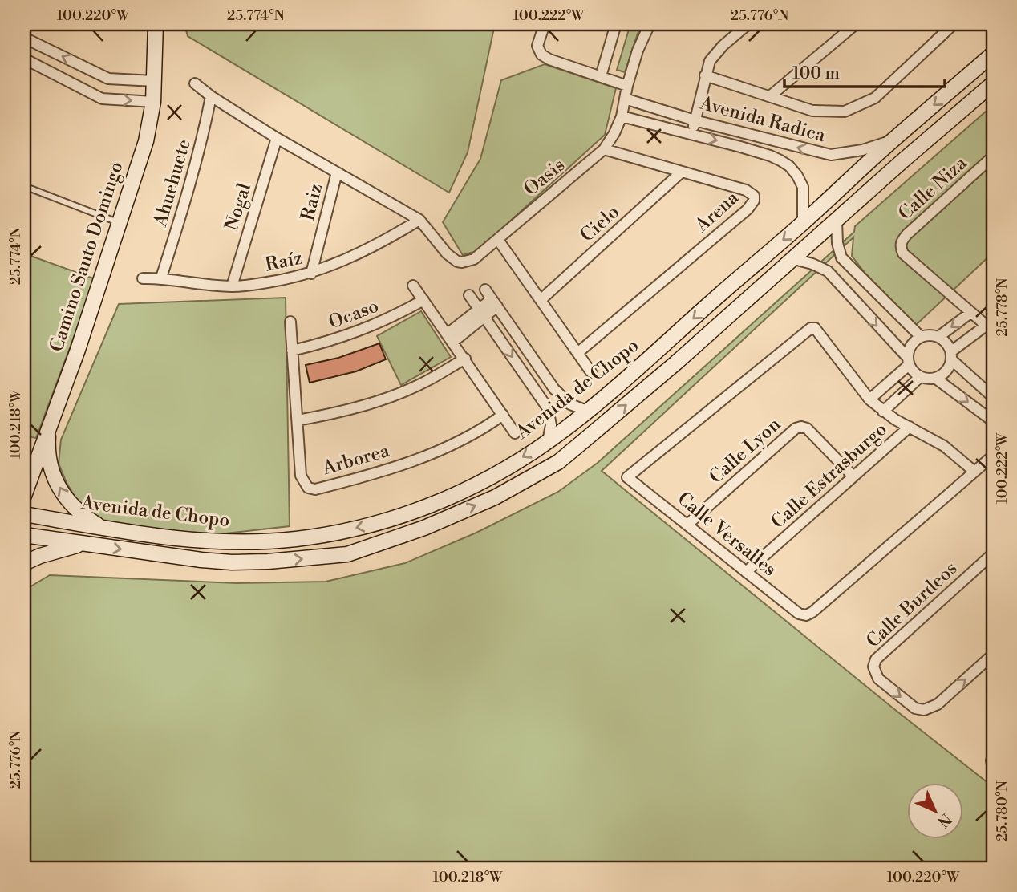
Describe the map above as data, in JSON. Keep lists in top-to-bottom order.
{
  "streets": {
    "street": [
      "Avenida Radica",
      "Oasis",
      "Ahuehuete",
      "Calle Niza",
      "Raiz",
      "Nogal",
      "Arena",
      "Cielo",
      "Camino Santo Domingo",
      "Raíz",
      "Ocaso",
      "Avenida de Chopo",
      "Calle Lyon",
      "Arborea",
      "Calle Estrasburgo",
      "Calle Versalles",
      "Calle Burdeos"
    ]
  },
  "crossings": [
    ["Avenida Radica", "Oasis"],
    ["Avenida Radica", "Avenida de Chopo"],
    ["Oasis", "Arena"],
    ["Oasis", "Raíz"],
    ["Ahuehuete", "Raíz"],
    ["Raiz", "Raíz"],
    ["Nogal", "Raíz"],
    ["Arena", "Cielo"],
    ["Ocaso", "Arborea"],
    ["Calle Lyon", "Calle Estrasburgo"],
    ["Calle Lyon", "Calle Versalles"],
    ["Calle Estrasburgo", "Calle Versalles"]
  ],
  "scale_bar": "100 m",
  "north": "bottom right",
  "coordinates": [
    "100.220°W",
    "25.774°N",
    "100.222°W",
    "25.776°N",
    "25.778°N",
    "100.218°W",
    "25.780°N"
  ]
}
